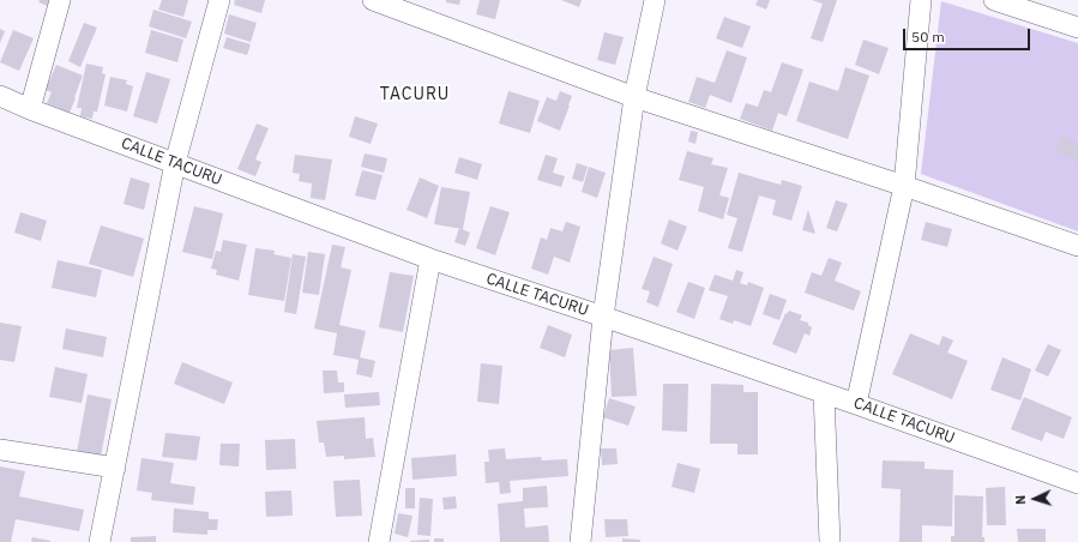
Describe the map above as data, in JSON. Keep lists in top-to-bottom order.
{
  "streets": {
    "street": ["CALLE TACURU"]
  },
  "districts": ["TACURU"],
  "scale_bar": "50 m",
  "north": "left"
}
